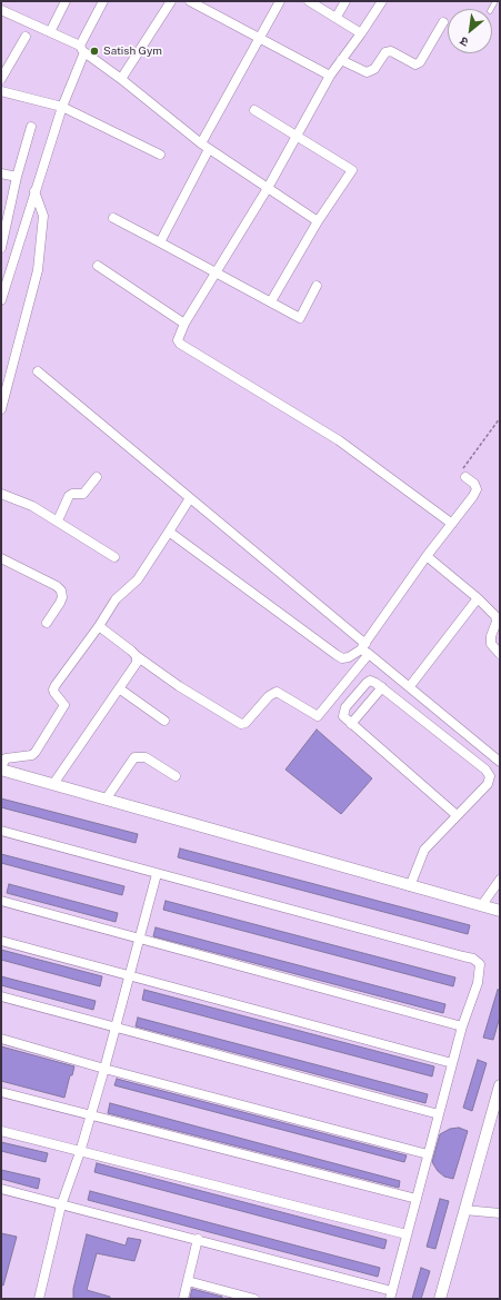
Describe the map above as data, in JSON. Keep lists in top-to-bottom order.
{
  "places": ["Satish Gym"],
  "north": "bottom left"
}
